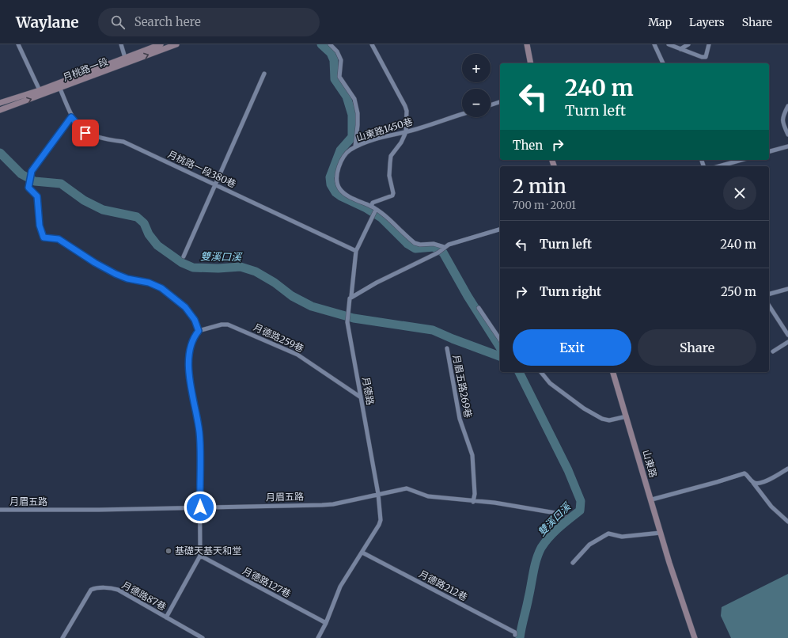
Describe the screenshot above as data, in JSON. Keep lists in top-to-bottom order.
{
  "streets": {
    "street": [
      "月桃路一段",
      "山東路1450巷",
      "月桃路一段380巷",
      "月德路259巷",
      "月眉五路269巷",
      "月德路",
      "山東路",
      "月眉五路",
      "月德路127巷",
      "月德路212巷",
      "月德路87巷"
    ]
  },
  "crossings": [
    ["月桃路一段", "月桃路一段380巷"],
    ["山東路1450巷", "月德路"],
    ["月桃路一段380巷", "月德路"],
    ["月德路259巷", "月德路"],
    ["月眉五路269巷", "月眉五路"],
    ["月德路", "月眉五路"],
    ["月德路", "月德路127巷"],
    ["月德路", "月德路212巷"]
  ],
  "water": ["雙溪口溪"],
  "places": ["基礎天基天和堂"],
  "page": {
    "header": "Waylane",
    "search": "Search here",
    "nav": ["Map", "Layers", "Share"],
    "map_buttons": ["+", "−"],
    "turn": ["240 m", "Turn left"],
    "then": "Then",
    "heading": ["2 min", "700 m · 20:01"],
    "list": [
      {
        "name": "Turn left",
        "value": "240 m"
      },
      {
        "name": "Turn right",
        "value": "250 m"
      }
    ],
    "buttons": ["Exit", "Share"]
  }
}
